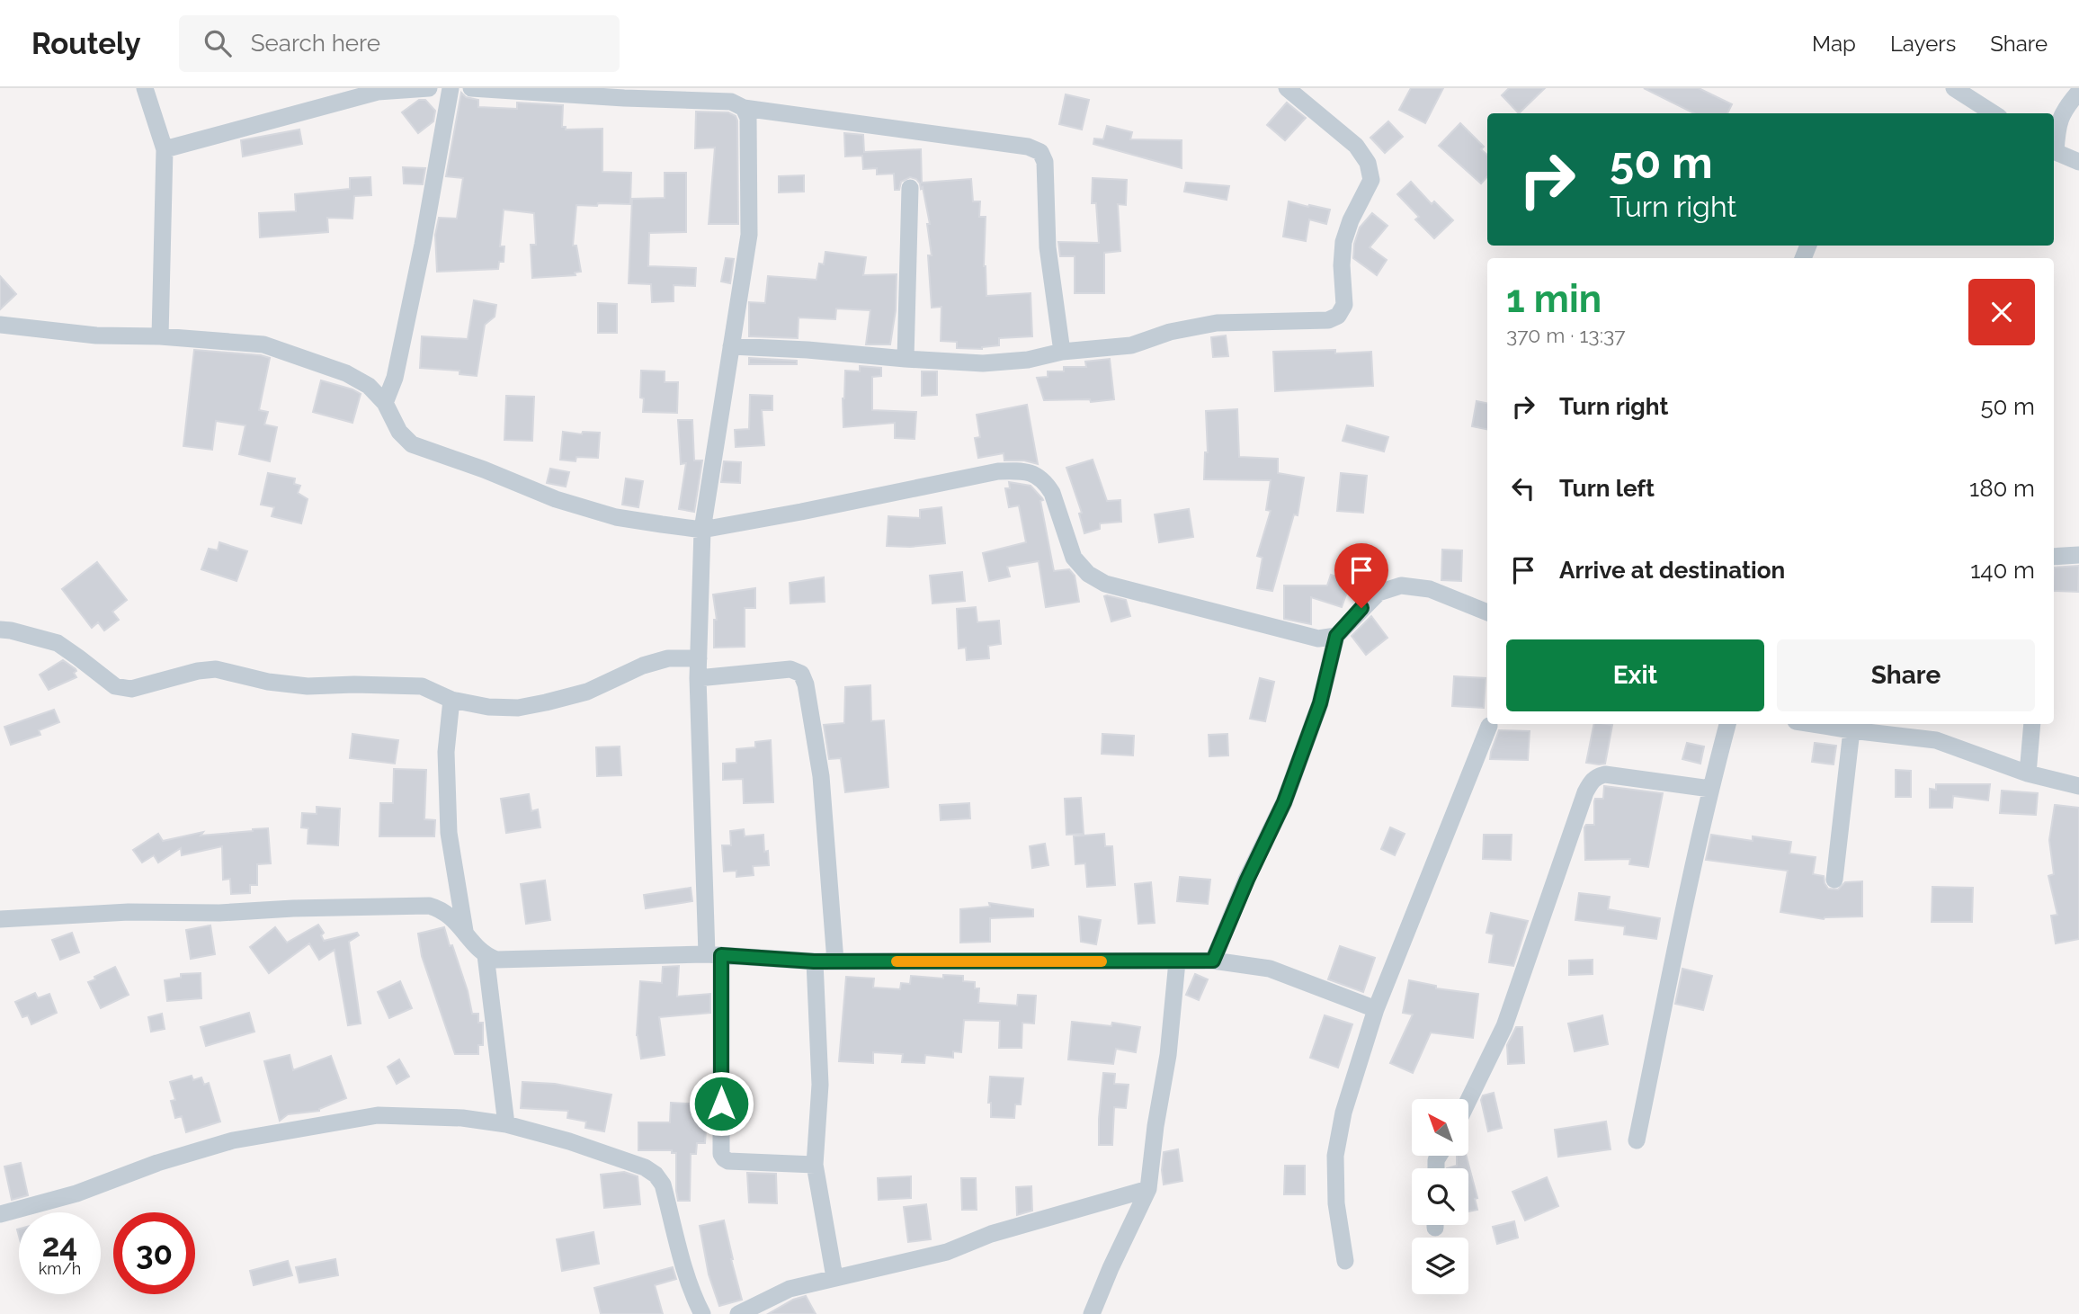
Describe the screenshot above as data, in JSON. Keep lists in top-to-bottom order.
{
  "north": "top left",
  "page": {
    "header": "Routely",
    "search": "Search here",
    "nav": ["Map", "Layers", "Share"],
    "turn": ["50 m", "Turn right"],
    "heading": ["1 min", "370 m · 13:37"],
    "list": [
      {
        "name": "Turn right",
        "value": "50 m"
      },
      {
        "name": "Turn left",
        "value": "180 m"
      },
      {
        "name": "Arrive at destination",
        "value": "140 m"
      }
    ],
    "buttons": ["Exit", "Share"],
    "speed": "24 km/h",
    "limit": "30"
  }
}
